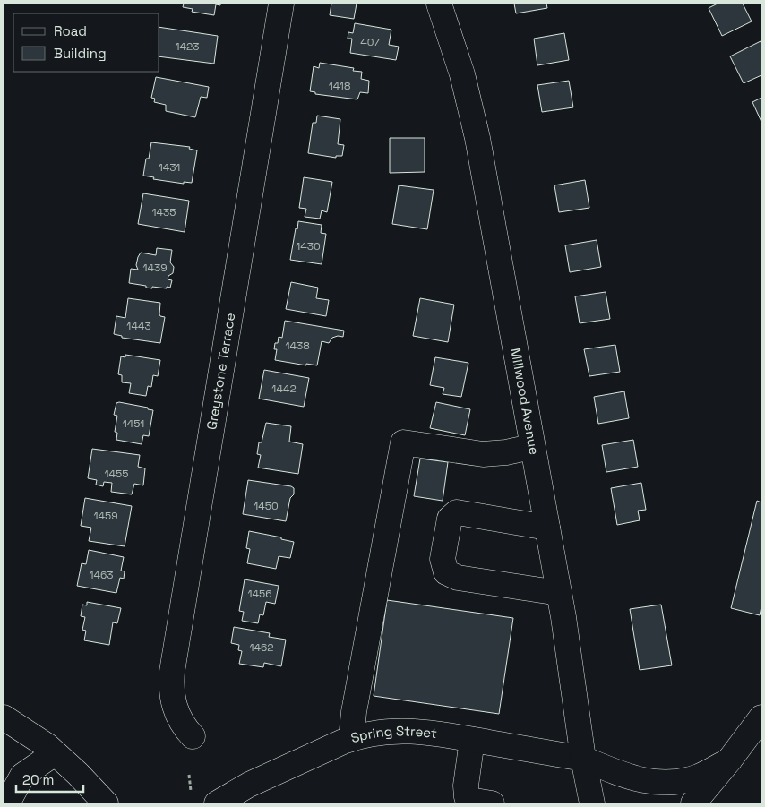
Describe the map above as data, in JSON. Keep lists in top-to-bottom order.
{
  "streets": {
    "main road": ["Greystone Terrace", "Millwood Avenue", "Spring Street"]
  },
  "crossings": [
    ["Millwood Avenue", "Spring Street"]
  ],
  "house_numbers": [
    "407",
    "1423",
    "1418",
    "1431",
    "1435",
    "1430",
    "1439",
    "1443",
    "1438",
    "1442",
    "1451",
    "1455",
    "1450",
    "1459",
    "1463",
    "1456",
    "1462"
  ],
  "legend": ["Road", "Building"],
  "scale_bar": "20 m"
}
